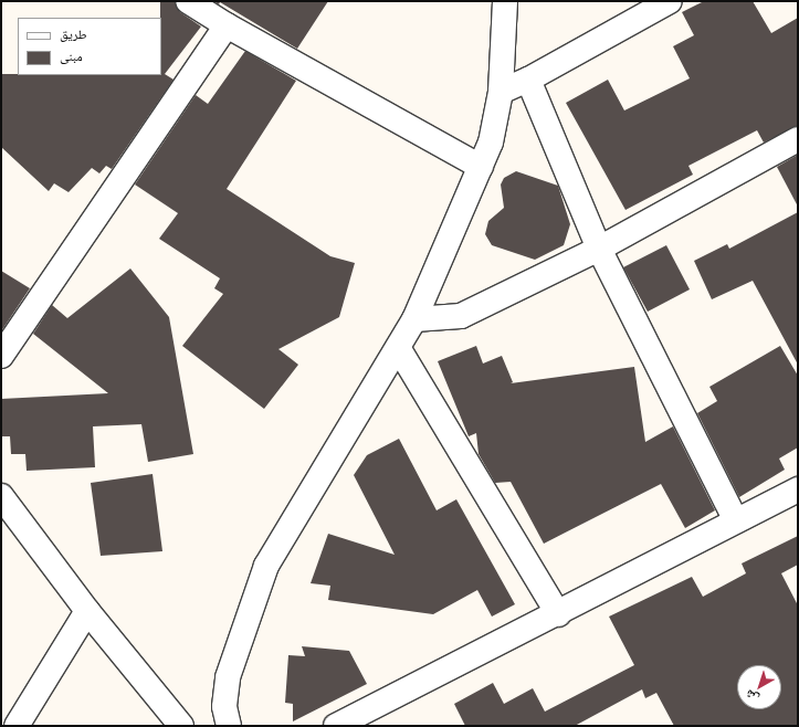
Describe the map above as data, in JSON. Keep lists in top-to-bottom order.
{
  "legend": ["طريق", "مبنى"],
  "north": "bottom left"
}
